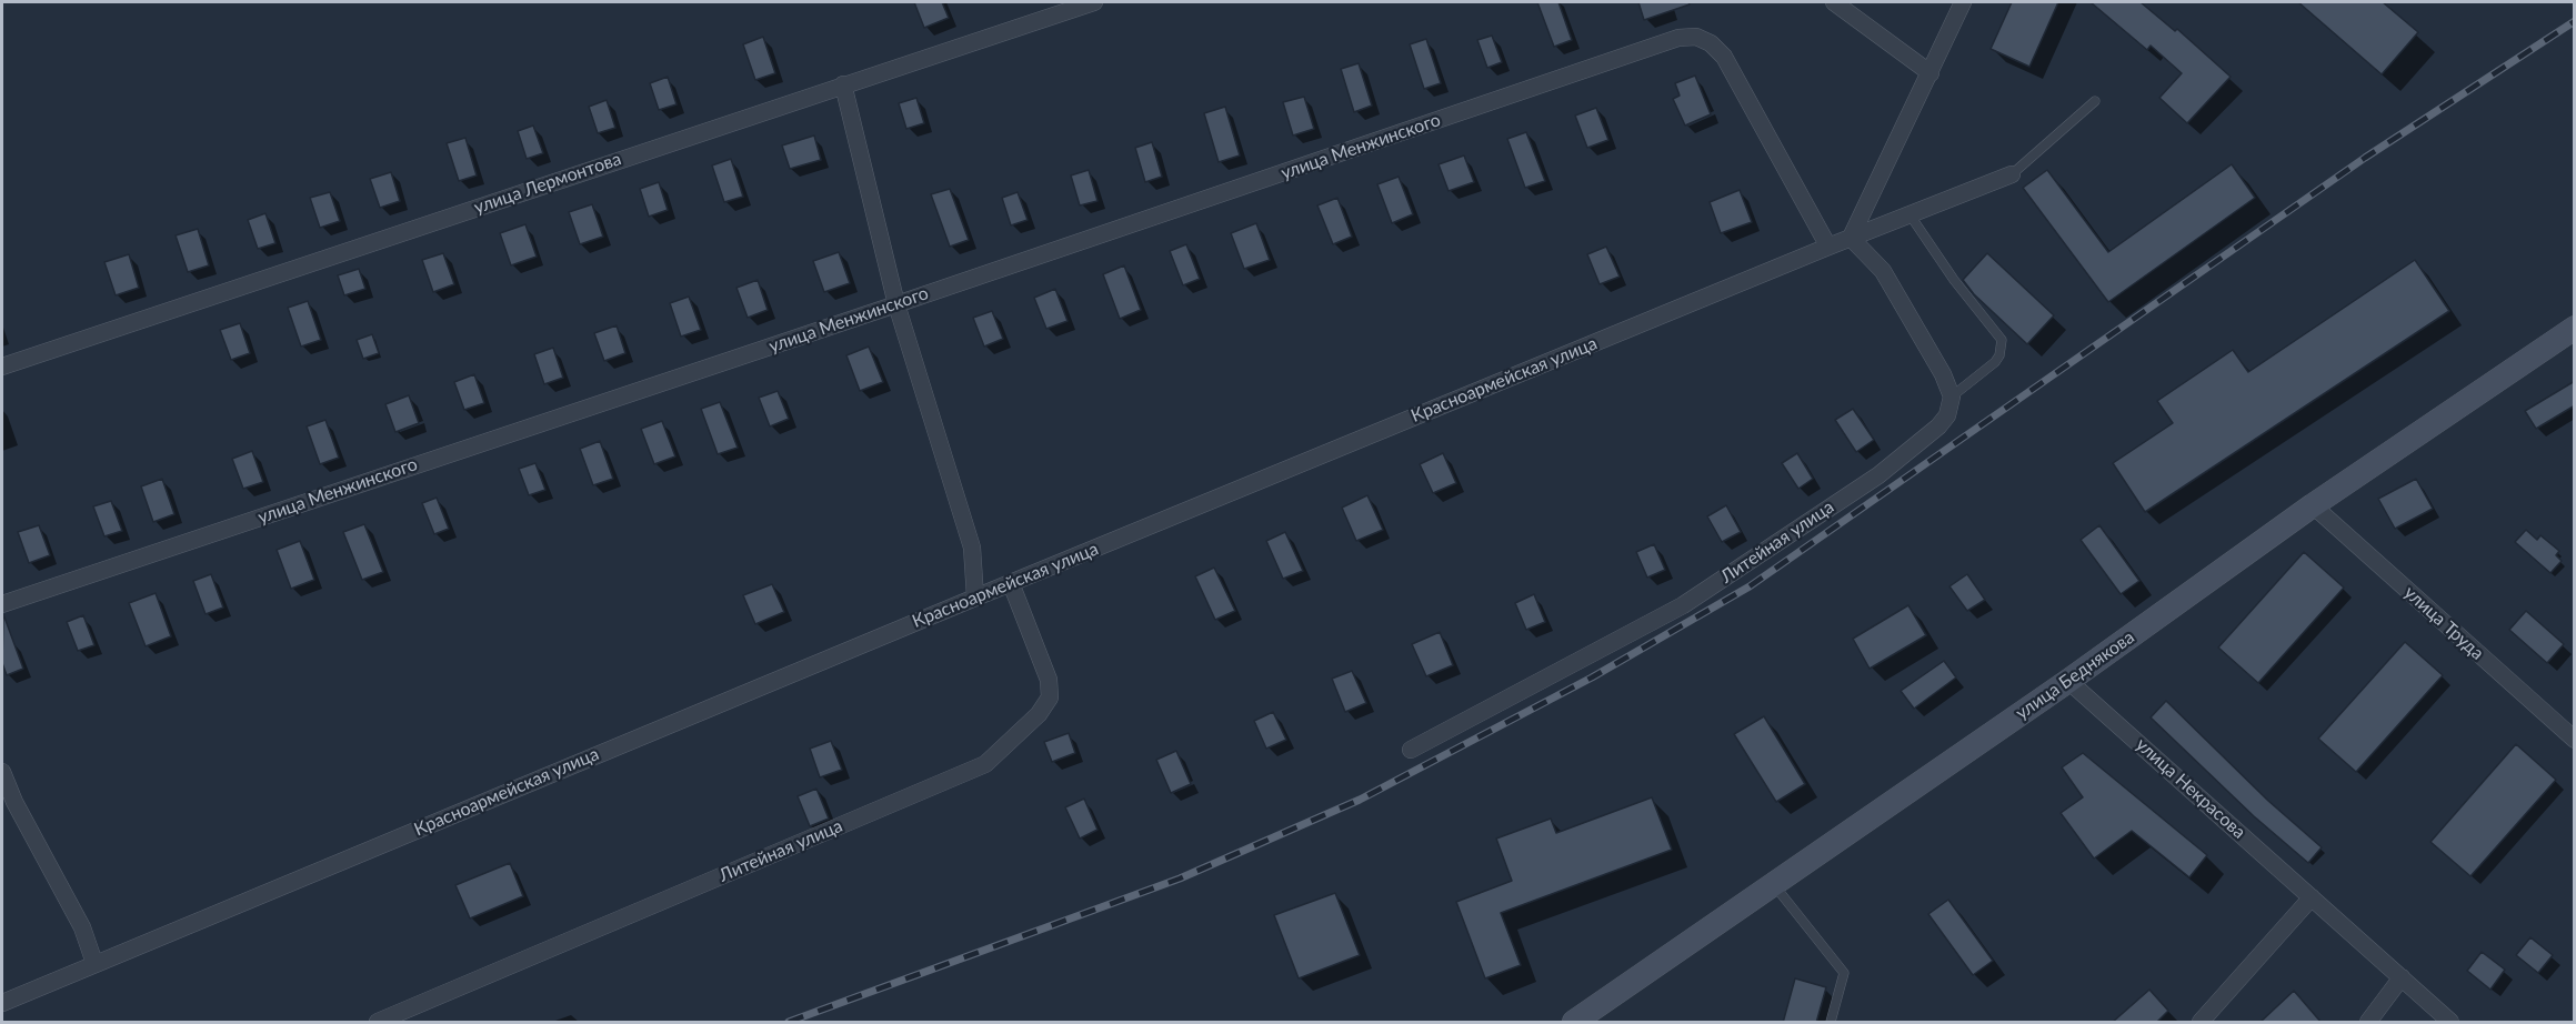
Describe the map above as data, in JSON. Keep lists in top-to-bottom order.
{
  "streets": {
    "street": [
      "улица Менжинского",
      "улица Лермонтова",
      "Красноармейская улица",
      "Литейная улица",
      "улица Труда",
      "улица Беднякова",
      "улица Некрасова"
    ]
  },
  "crossings": [
    ["улица Менжинского", "Красноармейская улица"],
    ["Красноармейская улица", "Литейная улица"],
    ["улица Труда", "улица Беднякова"],
    ["улица Беднякова", "улица Некрасова"]
  ]
}
